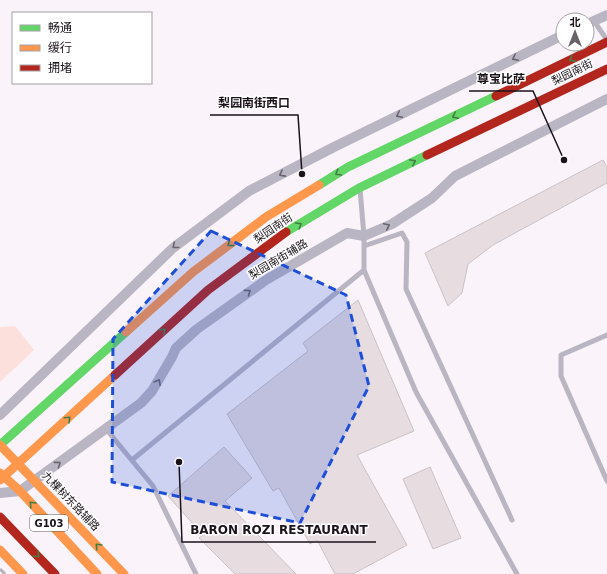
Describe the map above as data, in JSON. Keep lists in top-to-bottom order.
{
  "streets": {
    "main road": ["梨园南街", "九棵树东路辅路", "G103"],
    "street": ["梨园南街辅路"]
  },
  "crossings": [
    ["梨园南街", "九棵树东路辅路"],
    ["梨园南街", "G103"],
    ["梨园南街辅路", "九棵树东路辅路"],
    ["梨园南街辅路", "G103"]
  ],
  "places": ["尊宝比萨", "梨园南街西口", "BARON ROZI RESTAURANT"],
  "legend": ["畅通", "缓行", "拥堵"],
  "north": "top"
}
